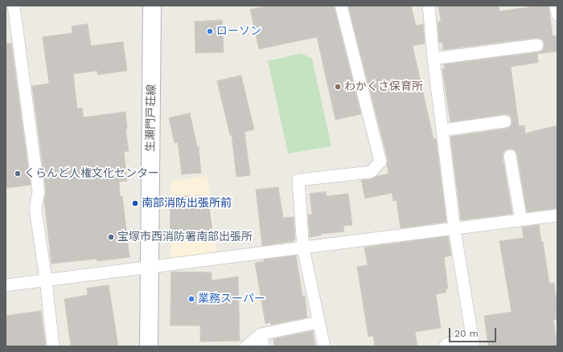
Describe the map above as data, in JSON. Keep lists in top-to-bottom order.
{
  "streets": {
    "main road": ["生瀬門戸荘線"]
  },
  "places": [
    "ローソン",
    "わかくさ保育所",
    "くらんど人権文化センター",
    "南部消防出張所前",
    "宝塚市西消防署南部出張所",
    "業務スーパー"
  ],
  "scale_bar": "20 m"
}
